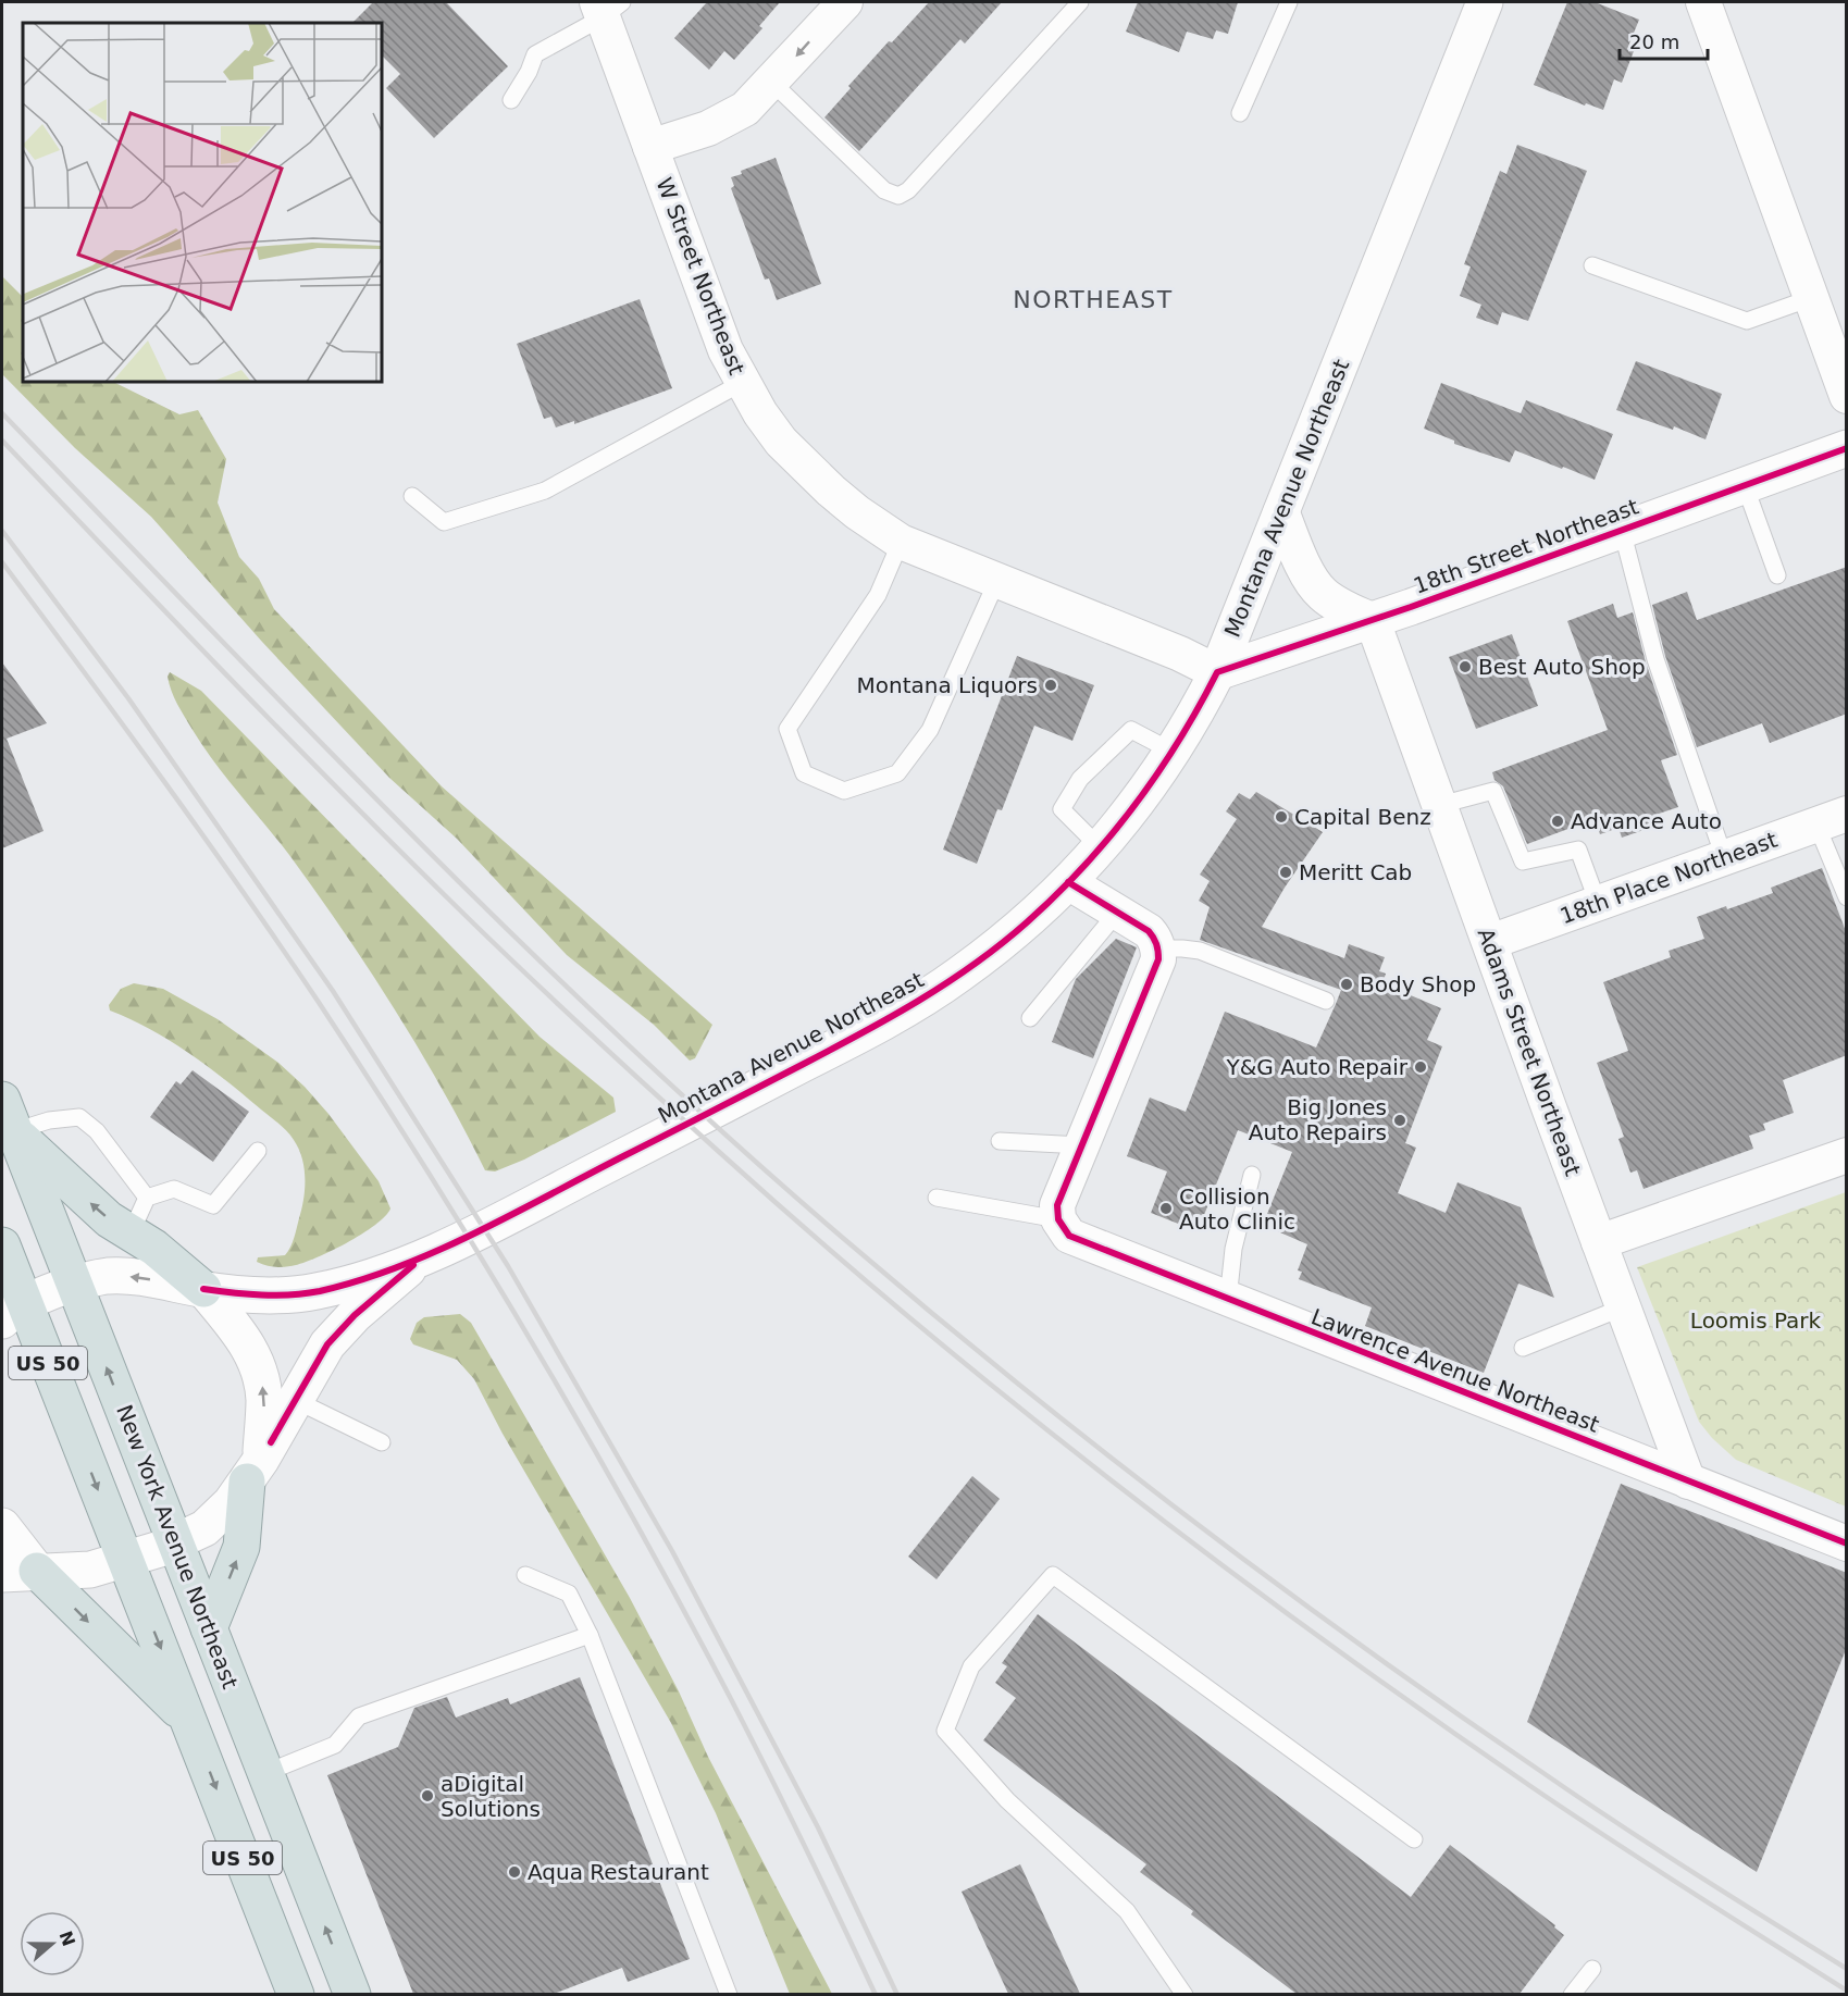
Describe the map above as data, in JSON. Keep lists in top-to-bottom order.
{
  "streets": {
    "highway": ["US 50", "New York Avenue Northeast"],
    "main road": ["Montana Avenue Northeast", "18th Street Northeast"],
    "street": [
      "W Street Northeast",
      "18th Place Northeast",
      "Adams Street Northeast",
      "Lawrence Avenue Northeast"
    ]
  },
  "crossings": [
    ["W Street Northeast", "Montana Avenue Northeast"],
    ["W Street Northeast", "18th Street Northeast"],
    ["Montana Avenue Northeast", "18th Street Northeast"],
    ["Montana Avenue Northeast", "US 50"],
    ["Montana Avenue Northeast", "New York Avenue Northeast"],
    ["18th Street Northeast", "Adams Street Northeast"],
    ["18th Place Northeast", "Adams Street Northeast"],
    ["Adams Street Northeast", "Lawrence Avenue Northeast"]
  ],
  "districts": ["NORTHEAST"],
  "parks": ["Loomis Park"],
  "places": [
    "Best Auto Shop",
    "Montana Liquors",
    "Capital Benz",
    "Advance Auto",
    "Meritt Cab",
    "Body Shop",
    "Y&G Auto Repair",
    "Big Jones Auto Repairs",
    "Collision Auto Clinic",
    "aDigital Solutions",
    "Aqua Restaurant"
  ],
  "scale_bar": "20 m",
  "north": "right"
}
